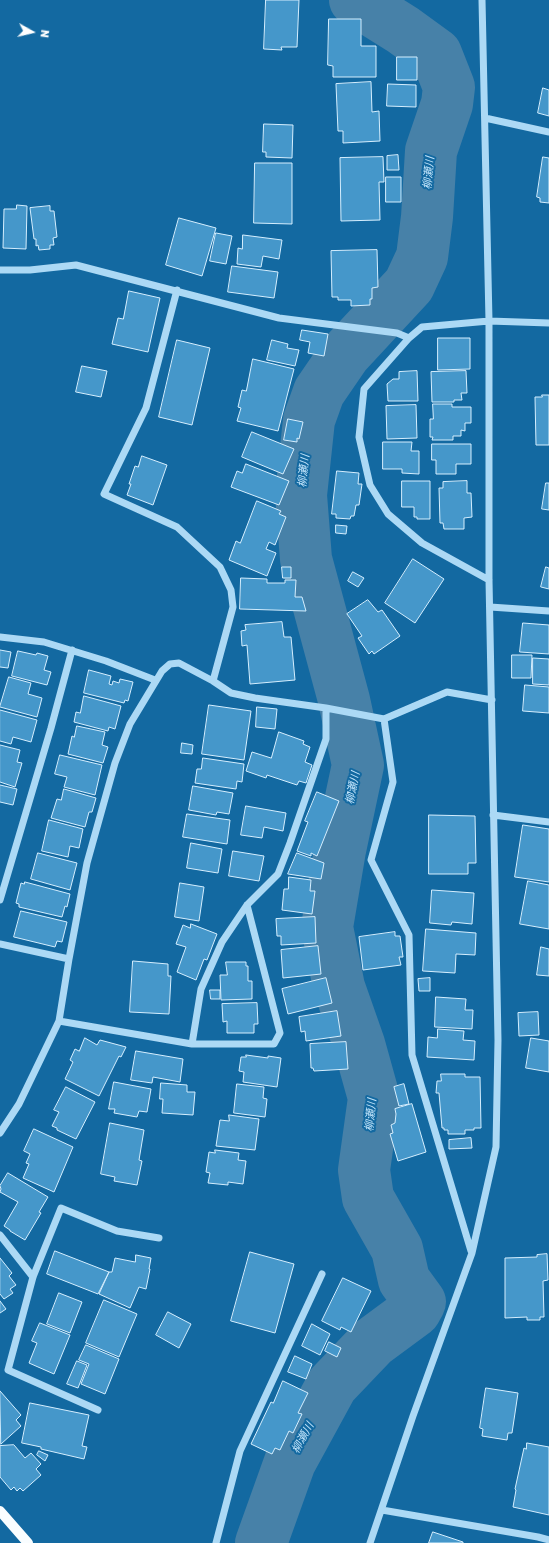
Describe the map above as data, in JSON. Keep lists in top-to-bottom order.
{
  "water": ["柳瀬川"],
  "north": "right"
}
